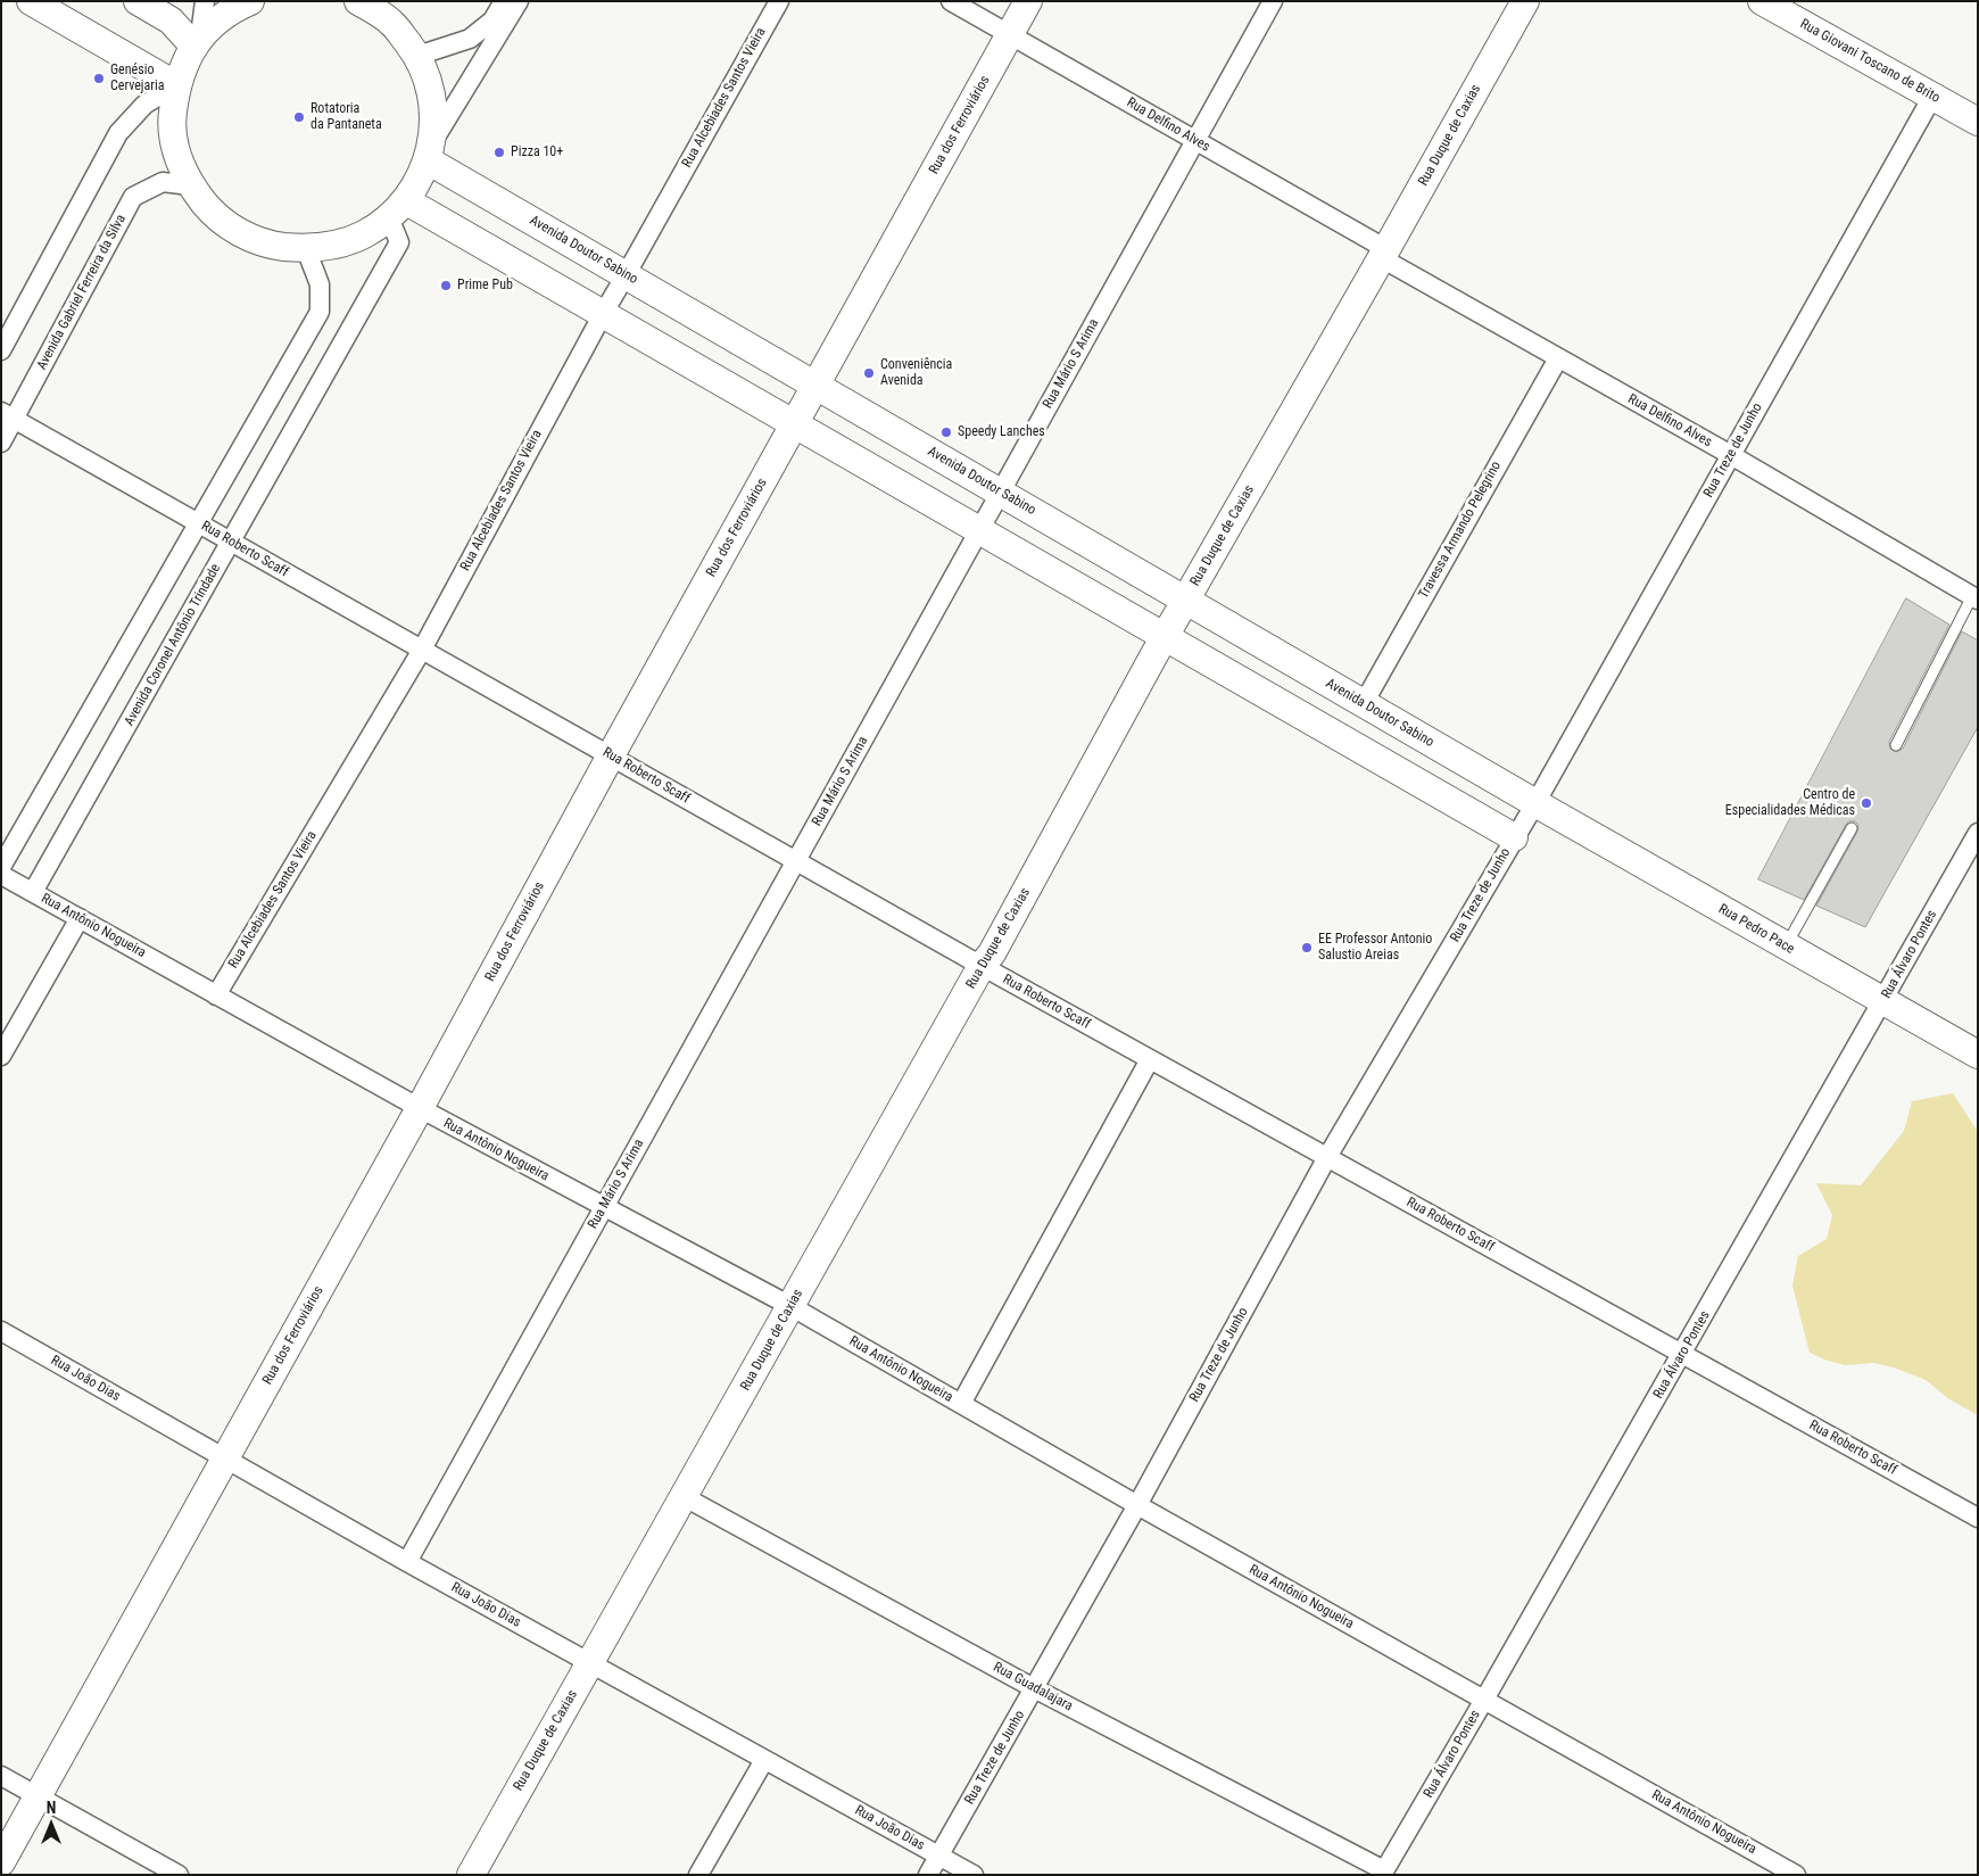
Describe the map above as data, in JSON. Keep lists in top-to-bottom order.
{
  "streets": {
    "main road": [
      "Rua Giovani Toscano de Brito",
      "Rua dos Ferroviários",
      "Rua Duque de Caxias",
      "Avenida Doutor Sabino",
      "Rua Pedro Pace"
    ],
    "street": [
      "Rua Alcebiades Santos Vieira",
      "Rua Delfino Alves",
      "Avenida Gabriel Ferreira da Silva",
      "Rua Mário S Arima",
      "Rua Treze de Junho",
      "Travessa Armando Pelegrino",
      "Rua Roberto Scaff",
      "Avenida Coronel Antônio Trindade",
      "Rua Antônio Nogueira",
      "Rua Álvaro Pontes",
      "Rua João Dias",
      "Rua Guadalajara"
    ]
  },
  "crossings": [
    ["Rua Giovani Toscano de Brito", "Rua Treze de Junho"],
    ["Rua Alcebiades Santos Vieira", "Avenida Doutor Sabino"],
    ["Rua Alcebiades Santos Vieira", "Rua Roberto Scaff"],
    ["Rua Alcebiades Santos Vieira", "Rua Antônio Nogueira"],
    ["Rua dos Ferroviários", "Rua Delfino Alves"],
    ["Rua dos Ferroviários", "Avenida Doutor Sabino"],
    ["Rua dos Ferroviários", "Rua Roberto Scaff"],
    ["Rua dos Ferroviários", "Rua Antônio Nogueira"],
    ["Rua dos Ferroviários", "Rua João Dias"],
    ["Rua Delfino Alves", "Rua Duque de Caxias"],
    ["Rua Delfino Alves", "Rua Mário S Arima"],
    ["Rua Delfino Alves", "Rua Treze de Junho"],
    ["Rua Delfino Alves", "Travessa Armando Pelegrino"],
    ["Rua Duque de Caxias", "Avenida Doutor Sabino"],
    ["Rua Duque de Caxias", "Rua Roberto Scaff"],
    ["Rua Duque de Caxias", "Rua Antônio Nogueira"],
    ["Rua Duque de Caxias", "Rua João Dias"],
    ["Rua Duque de Caxias", "Rua Guadalajara"],
    ["Avenida Doutor Sabino", "Rua Mário S Arima"],
    ["Avenida Doutor Sabino", "Rua Treze de Junho"],
    ["Avenida Doutor Sabino", "Travessa Armando Pelegrino"],
    ["Avenida Doutor Sabino", "Rua Pedro Pace"],
    ["Avenida Gabriel Ferreira da Silva", "Rua Roberto Scaff"],
    ["Rua Mário S Arima", "Rua Roberto Scaff"],
    ["Rua Mário S Arima", "Rua Antônio Nogueira"],
    ["Rua Mário S Arima", "Rua João Dias"],
    ["Rua Treze de Junho", "Rua Roberto Scaff"],
    ["Rua Treze de Junho", "Rua Antônio Nogueira"],
    ["Rua Treze de Junho", "Rua Pedro Pace"],
    ["Rua Treze de Junho", "Rua João Dias"],
    ["Rua Treze de Junho", "Rua Guadalajara"],
    ["Rua Roberto Scaff", "Avenida Coronel Antônio Trindade"],
    ["Rua Roberto Scaff", "Rua Álvaro Pontes"],
    ["Avenida Coronel Antônio Trindade", "Rua Antônio Nogueira"],
    ["Rua Antônio Nogueira", "Rua Álvaro Pontes"],
    ["Rua Pedro Pace", "Rua Álvaro Pontes"],
    ["Rua Álvaro Pontes", "Rua Guadalajara"]
  ],
  "places": [
    "Genésio Cervejaria",
    "Rotatoria da Pantaneta",
    "Pizza 10+",
    "Prime Pub",
    "Conveniência Avenida",
    "Speedy Lanches",
    "Centro de Especialidades Médicas",
    "EE Professor Antonio Salustio Areias"
  ],
  "north": "top"
}
